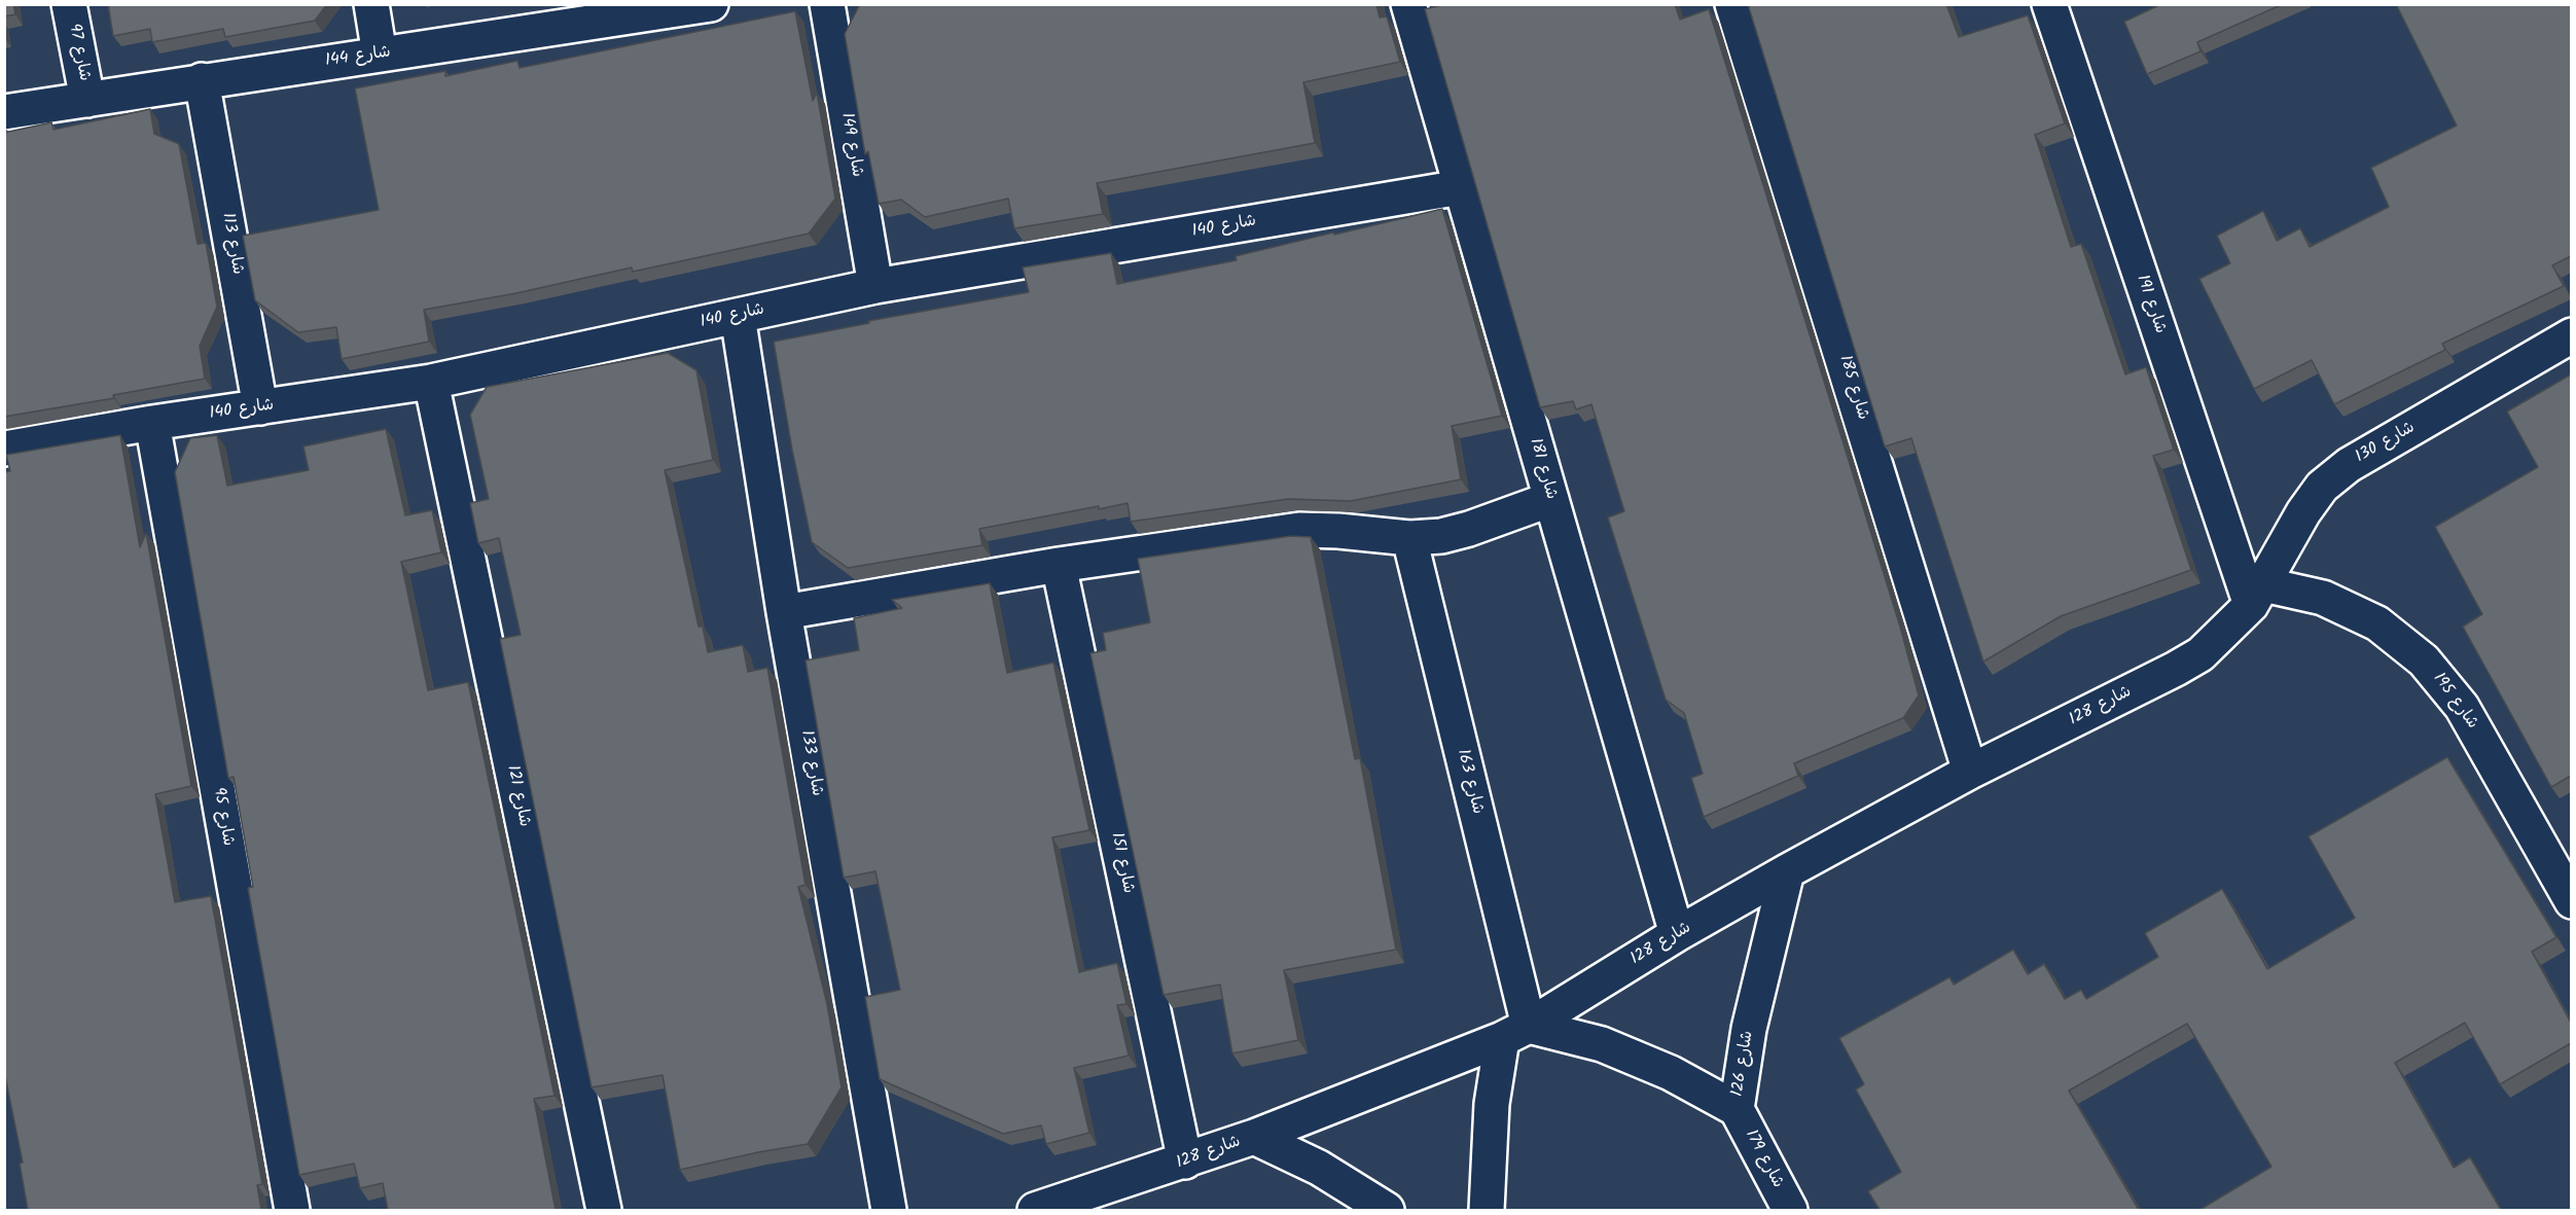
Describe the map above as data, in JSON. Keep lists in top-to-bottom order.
{
  "streets": {
    "street": [
      "شارع 97",
      "شارع 144",
      "شارع 149",
      "شارع 140",
      "شارع 113",
      "شارع 191",
      "شارع 185",
      "شارع 130",
      "شارع 181",
      "شارع 195",
      "شارع 128",
      "شارع 133",
      "شارع 163",
      "شارع 121",
      "شارع 95",
      "شارع 151",
      "شارع 126",
      "شارع 179"
    ]
  },
  "crossings": [
    ["شارع 97", "شارع 144"],
    ["شارع 144", "شارع 113"],
    ["شارع 149", "شارع 140"],
    ["شارع 140", "شارع 113"],
    ["شارع 140", "شارع 181"],
    ["شارع 140", "شارع 133"],
    ["شارع 140", "شارع 121"],
    ["شارع 140", "شارع 95"],
    ["شارع 191", "شارع 130"],
    ["شارع 191", "شارع 195"],
    ["شارع 191", "شارع 128"],
    ["شارع 185", "شارع 128"],
    ["شارع 130", "شارع 195"],
    ["شارع 130", "شارع 128"],
    ["شارع 181", "شارع 128"],
    ["شارع 195", "شارع 128"],
    ["شارع 128", "شارع 163"],
    ["شارع 128", "شارع 151"],
    ["شارع 128", "شارع 126"],
    ["شارع 163", "شارع 126"],
    ["شارع 126", "شارع 179"]
  ]
}
